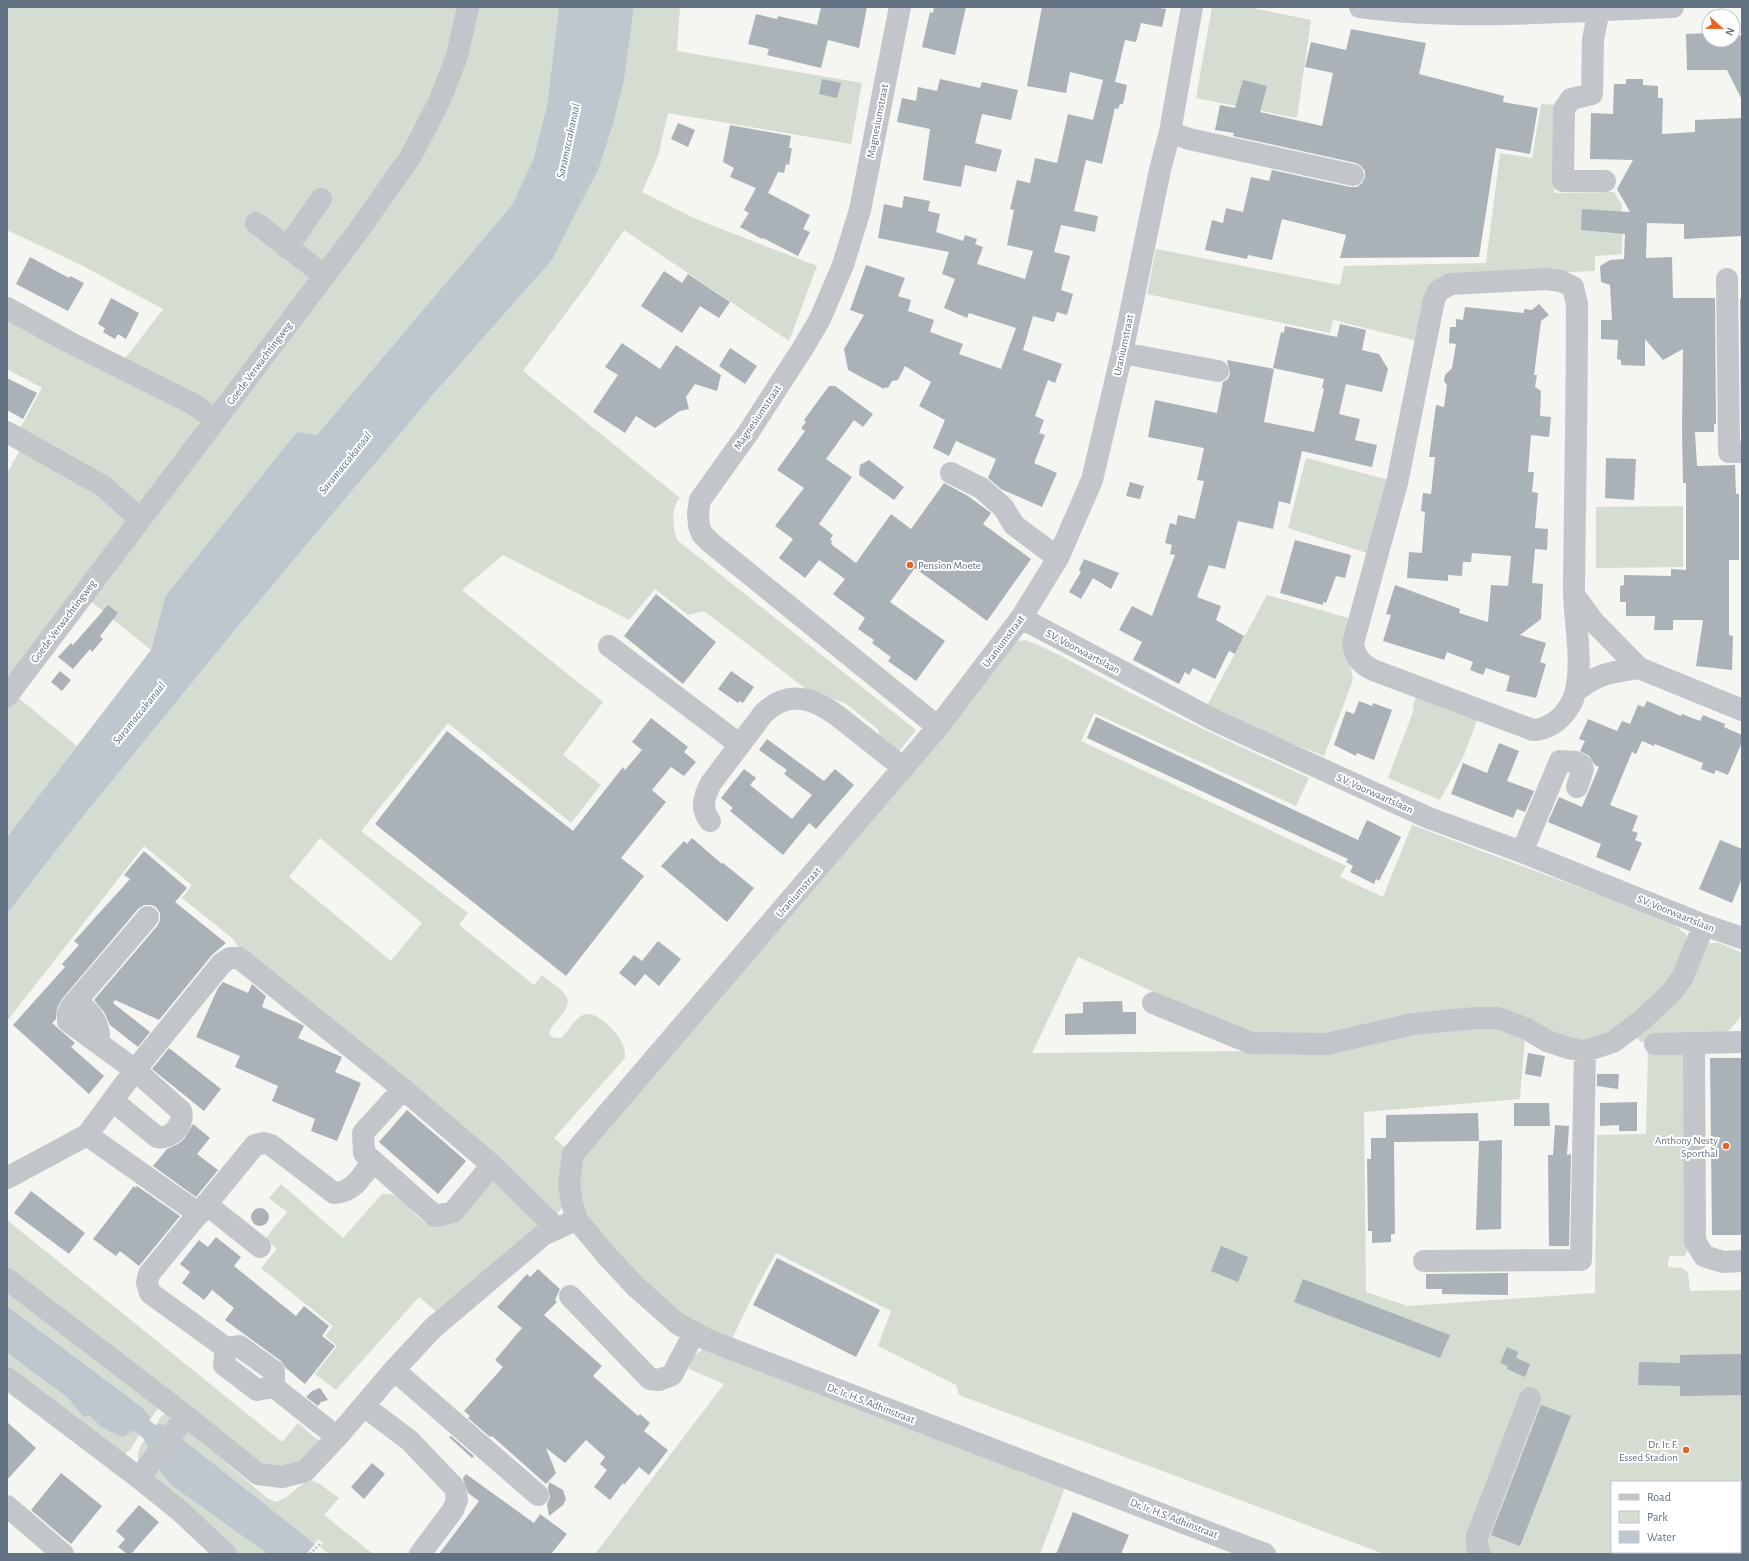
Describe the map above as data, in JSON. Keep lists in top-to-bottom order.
{
  "streets": {
    "street": [
      "Magnesiumstraat",
      "Uraniumstraat",
      "Goede Verwachtingweg",
      "S.V. Voorwaartslaan",
      "Dr. Ir. H.S. Adhinstraat"
    ]
  },
  "crossings": [
    ["Magnesiumstraat", "Uraniumstraat"],
    ["Uraniumstraat", "S.V. Voorwaartslaan"],
    ["Uraniumstraat", "Dr. Ir. H.S. Adhinstraat"]
  ],
  "water": ["Saramaccakanaal"],
  "places": ["Pension Moete", "Anthony Nesty Sporthal", "Dr. Ir. F. Essed Stadion"],
  "legend": ["Road", "Park", "Water"],
  "north": "right"
}
